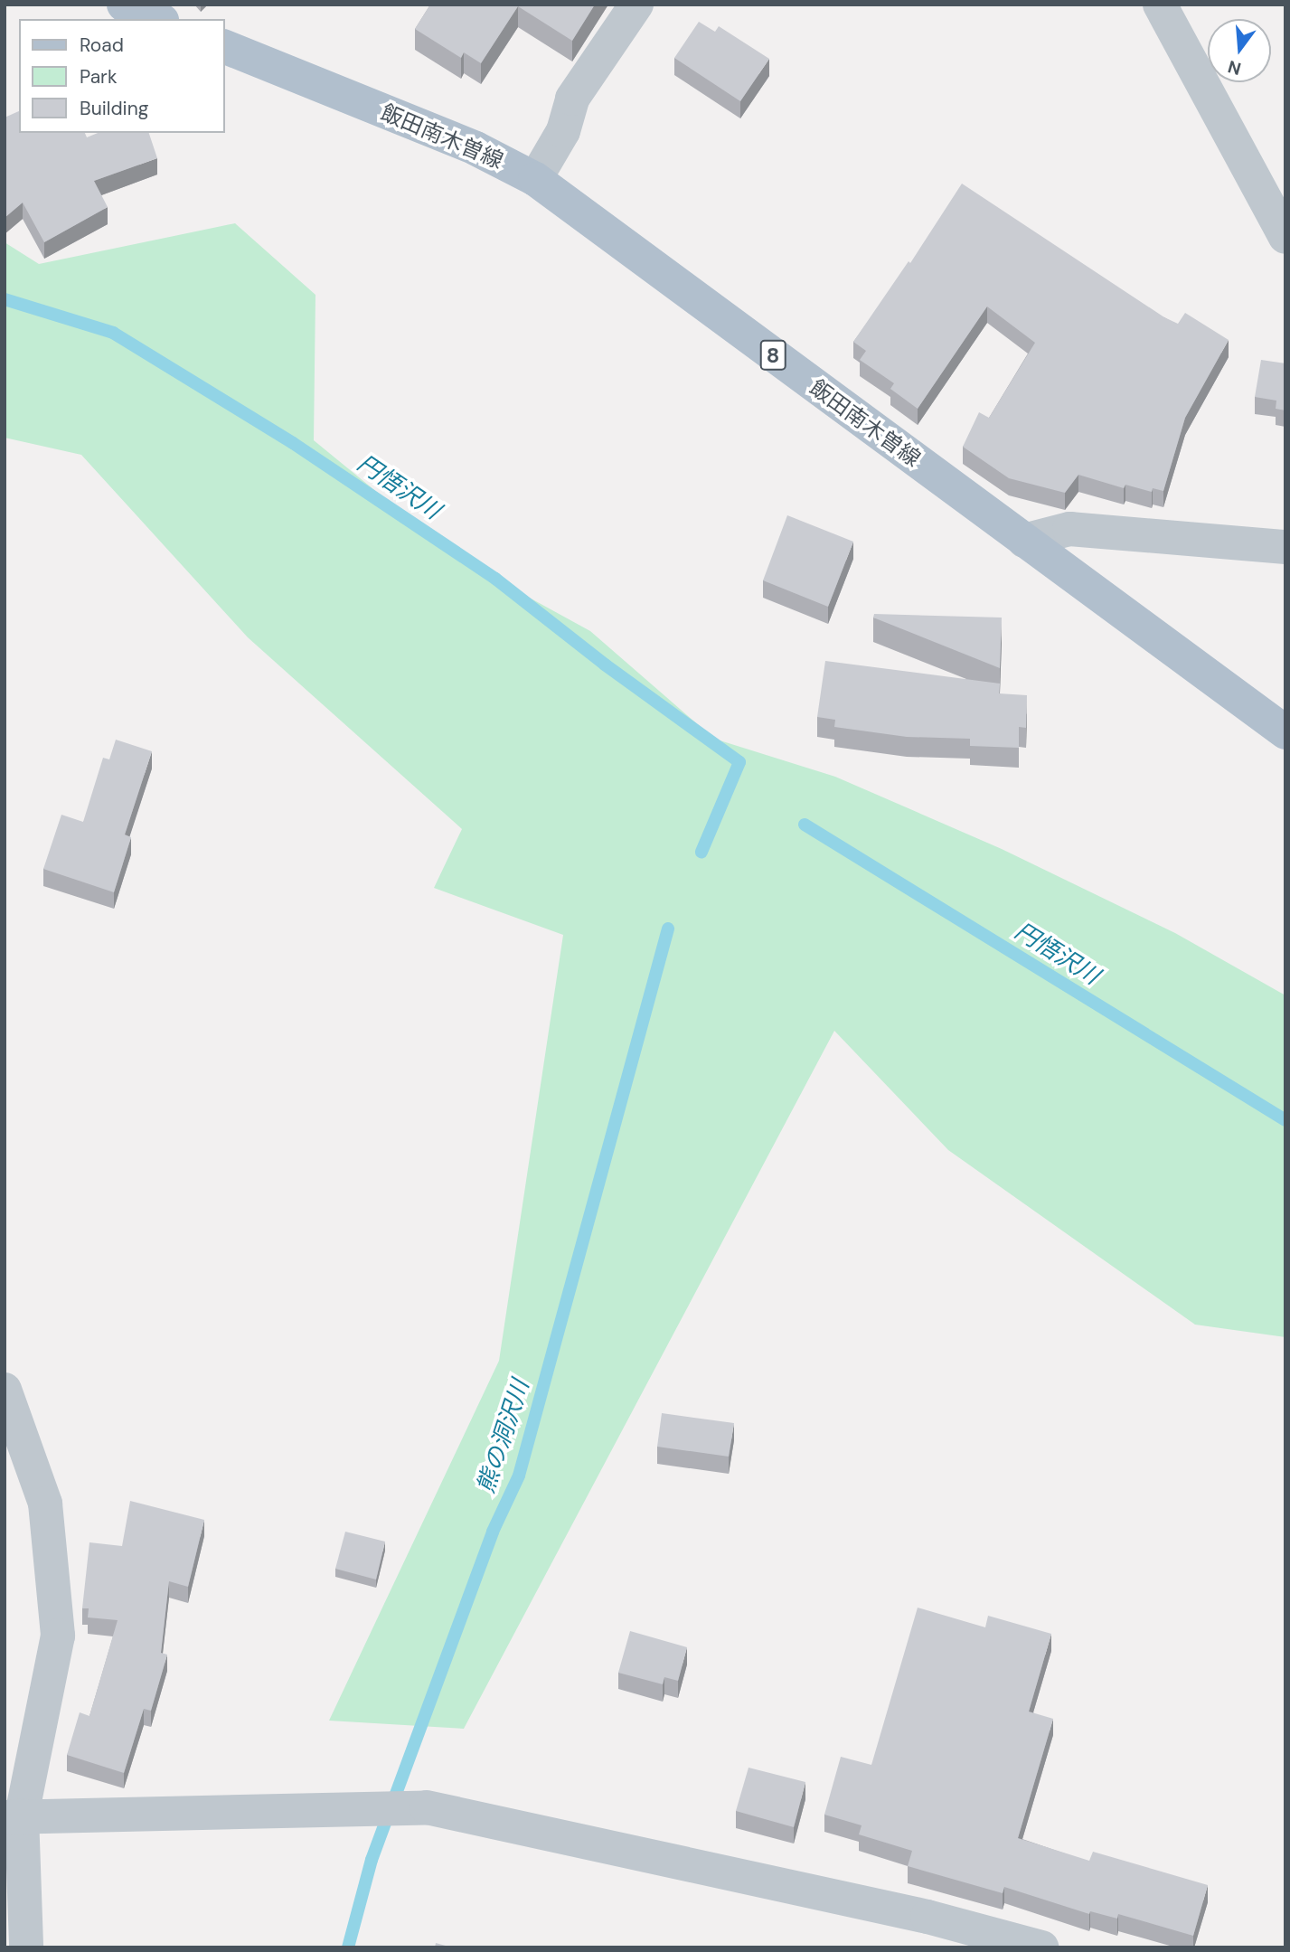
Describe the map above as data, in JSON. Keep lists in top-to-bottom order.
{
  "streets": {
    "main road": ["飯田南木曽線", "8"]
  },
  "water": ["円悟沢川", "熊の洞沢川"],
  "legend": ["Road", "Park", "Building"],
  "north": "bottom"
}
